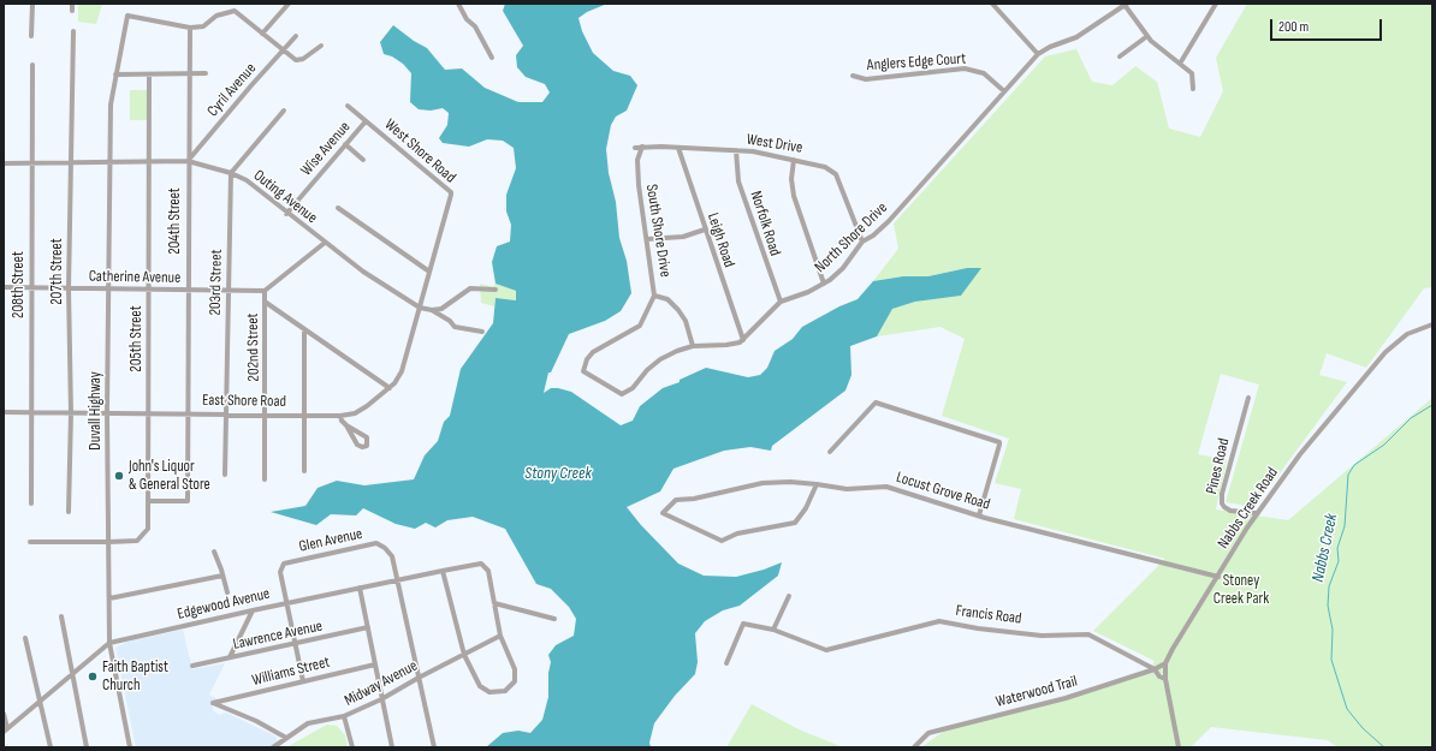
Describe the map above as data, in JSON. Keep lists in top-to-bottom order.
{
  "streets": {
    "street": [
      "Anglers Edge Court",
      "Cyril Avenue",
      "West Drive",
      "Wise Avenue",
      "West Shore Road",
      "Outing Avenue",
      "204th Street",
      "Norfolk Road",
      "South Shore Drive",
      "North Shore Drive",
      "Leigh Road",
      "207th Street",
      "Catherine Avenue",
      "203rd Street",
      "208th Street",
      "205th Street",
      "202nd Street",
      "East Shore Road",
      "Duvall Highway",
      "Pines Road",
      "Locust Grove Road",
      "Nabbs Creek Road",
      "Glen Avenue",
      "Edgewood Avenue",
      "Francis Road",
      "Lawrence Avenue",
      "Williams Street",
      "Midway Avenue",
      "Waterwood Trail"
    ]
  },
  "crossings": [
    ["Anglers Edge Court", "North Shore Drive"],
    ["Cyril Avenue", "Outing Avenue"],
    ["Cyril Avenue", "204th Street"],
    ["West Drive", "Norfolk Road"],
    ["West Drive", "South Shore Drive"],
    ["West Drive", "North Shore Drive"],
    ["West Drive", "Leigh Road"],
    ["Wise Avenue", "West Shore Road"],
    ["Wise Avenue", "Outing Avenue"],
    ["West Shore Road", "Outing Avenue"],
    ["West Shore Road", "East Shore Road"],
    ["Outing Avenue", "204th Street"],
    ["Outing Avenue", "207th Street"],
    ["Outing Avenue", "203rd Street"],
    ["Outing Avenue", "208th Street"],
    ["Outing Avenue", "205th Street"],
    ["Outing Avenue", "202nd Street"],
    ["Outing Avenue", "East Shore Road"],
    ["Outing Avenue", "Duvall Highway"],
    ["204th Street", "Catherine Avenue"],
    ["204th Street", "205th Street"],
    ["204th Street", "East Shore Road"],
    ["Norfolk Road", "North Shore Drive"],
    ["North Shore Drive", "Leigh Road"],
    ["207th Street", "Catherine Avenue"],
    ["207th Street", "East Shore Road"],
    ["Catherine Avenue", "203rd Street"],
    ["Catherine Avenue", "208th Street"],
    ["Catherine Avenue", "205th Street"],
    ["Catherine Avenue", "202nd Street"],
    ["Catherine Avenue", "Duvall Highway"],
    ["203rd Street", "East Shore Road"],
    ["208th Street", "East Shore Road"],
    ["205th Street", "East Shore Road"],
    ["205th Street", "Duvall Highway"],
    ["202nd Street", "East Shore Road"],
    ["East Shore Road", "Duvall Highway"],
    ["Duvall Highway", "Edgewood Avenue"],
    ["Pines Road", "Nabbs Creek Road"],
    ["Locust Grove Road", "Nabbs Creek Road"],
    ["Glen Avenue", "Edgewood Avenue"],
    ["Francis Road", "Waterwood Trail"],
    ["Williams Street", "Midway Avenue"]
  ],
  "water": ["Stony Creek", "Nabbs Creek"],
  "parks": ["Stoney Creek Park"],
  "places": ["John's Liquor & General Store", "Faith Baptist Church"],
  "scale_bar": "200 m"
}
